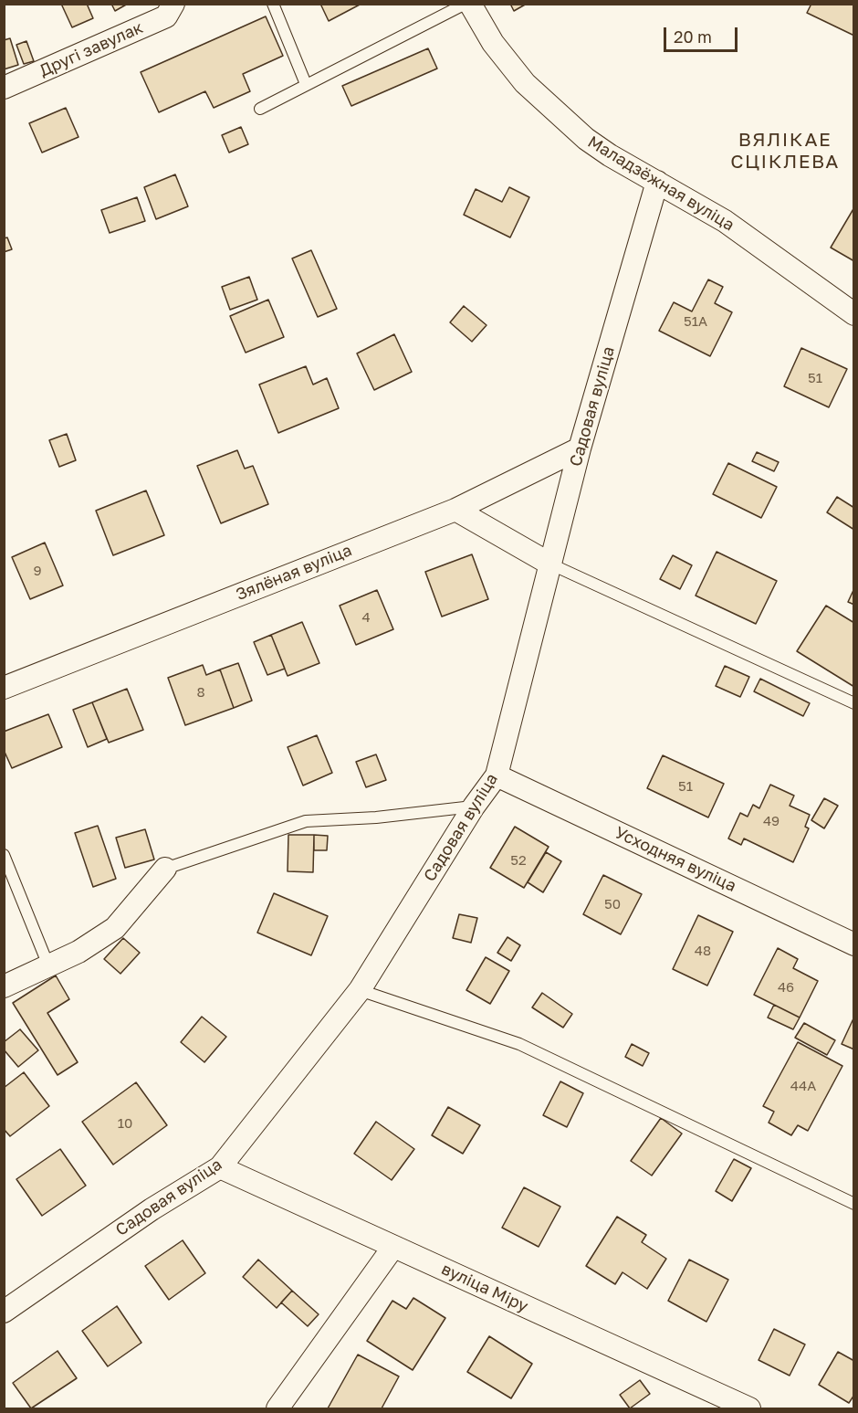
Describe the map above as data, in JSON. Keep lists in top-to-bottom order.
{
  "streets": {
    "street": [
      "Другі завулак",
      "Маладзёжная вуліца",
      "Садовая вуліца",
      "Зялёная вуліца",
      "Усходняя вуліца",
      "вуліца Міру"
    ]
  },
  "crossings": [
    ["Маладзёжная вуліца", "Садовая вуліца"],
    ["Садовая вуліца", "Зялёная вуліца"],
    ["Садовая вуліца", "Усходняя вуліца"],
    ["Садовая вуліца", "вуліца Міру"]
  ],
  "districts": ["ВЯЛІКАЕ СЦІКЛЕВА"],
  "house_numbers": [
    "51А",
    "51",
    "9",
    "4",
    "8",
    "51",
    "49",
    "52",
    "50",
    "48",
    "46",
    "44А",
    "10"
  ],
  "scale_bar": "20 m"
}
